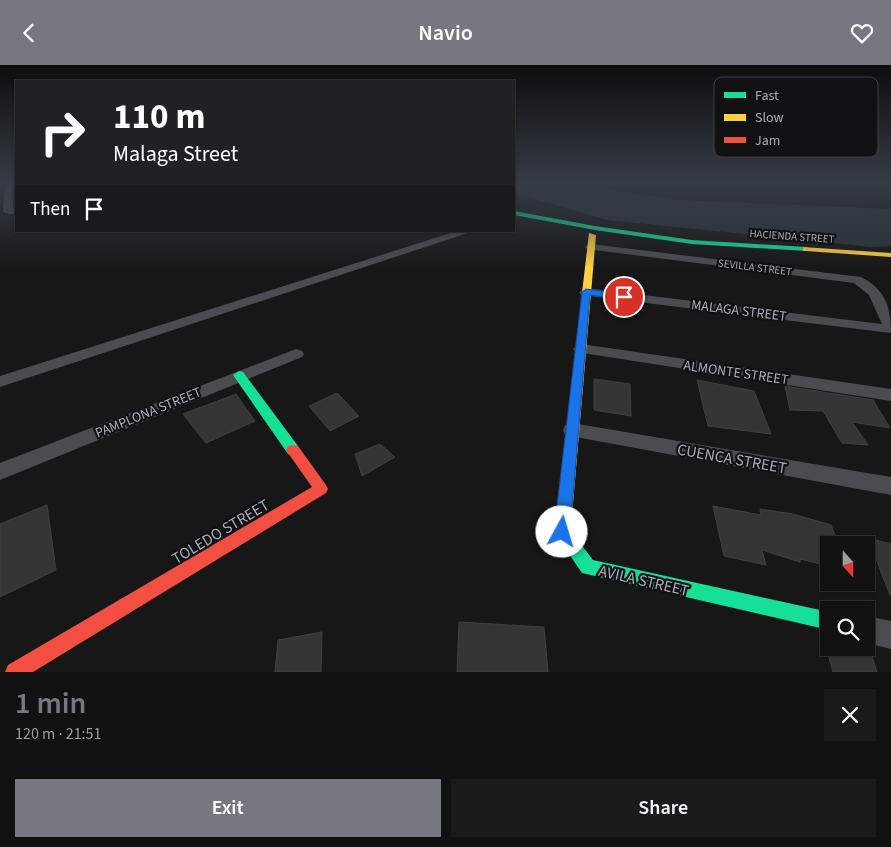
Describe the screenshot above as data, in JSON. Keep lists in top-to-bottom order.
{
  "streets": {
    "street": [
      "HACIENDA STREET",
      "SEVILLA STREET",
      "MALAGA STREET",
      "ALMONTE STREET",
      "PAMPLONA STREET",
      "CUENCA STREET",
      "TOLEDO STREET",
      "AVILA STREET"
    ]
  },
  "crossings": [
    ["SEVILLA STREET", "MALAGA STREET"],
    ["SEVILLA STREET", "AVILA STREET"],
    ["MALAGA STREET", "AVILA STREET"],
    ["ALMONTE STREET", "AVILA STREET"],
    ["PAMPLONA STREET", "TOLEDO STREET"],
    ["CUENCA STREET", "AVILA STREET"]
  ],
  "legend": ["Fast", "Slow", "Jam"],
  "north": "bottom",
  "page": {
    "header": "Navio",
    "turn": ["110 m", "Malaga Street"],
    "then": "Then",
    "heading": ["1 min", "120 m · 21:51"],
    "buttons": ["Exit", "Share"]
  }
}
